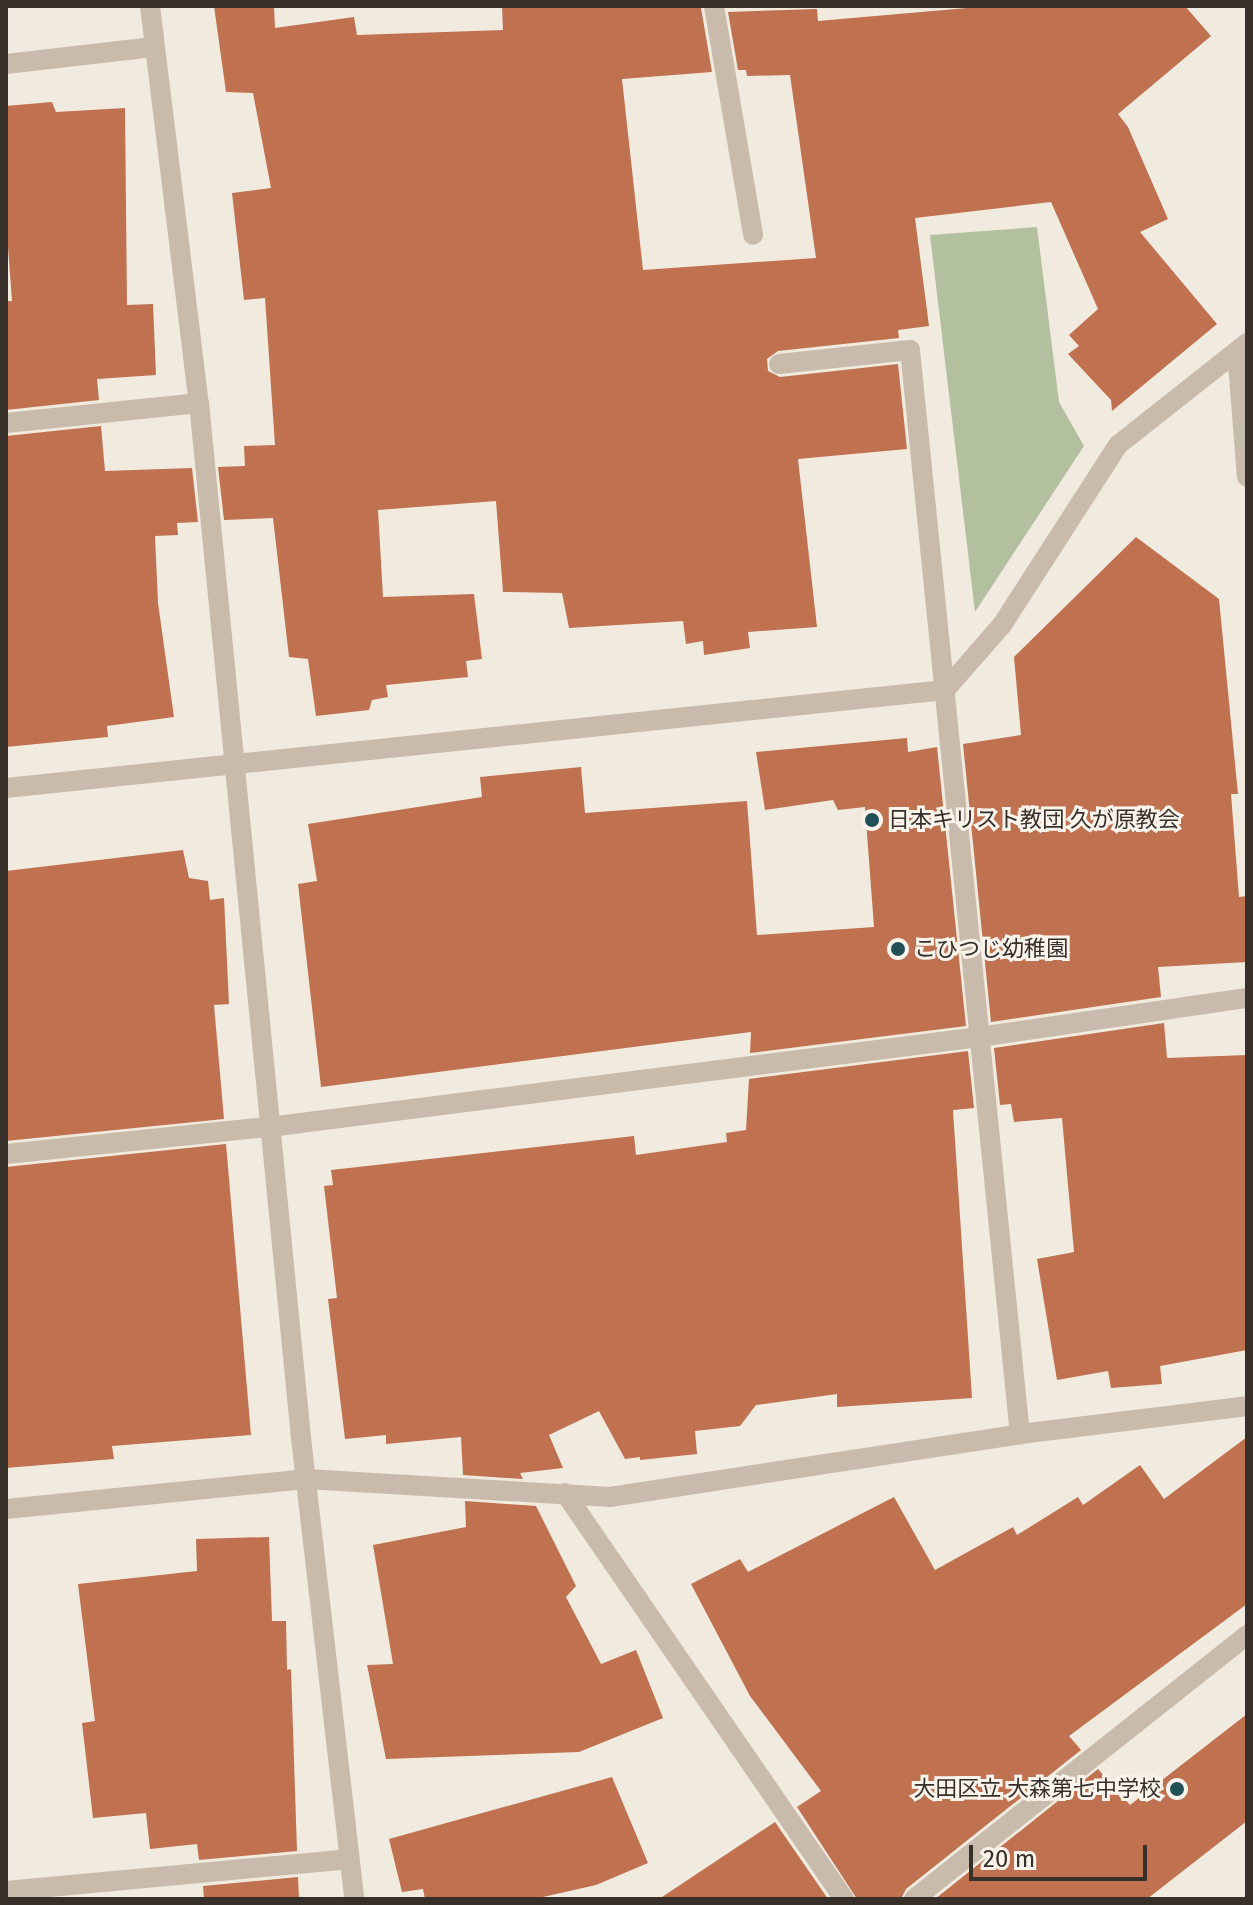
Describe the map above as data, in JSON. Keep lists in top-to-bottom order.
{
  "places": ["日本キリスト教団 久が原教会", "こひつじ幼稚園", "大田区立 大森第七中学校"],
  "scale_bar": "20 m"
}
